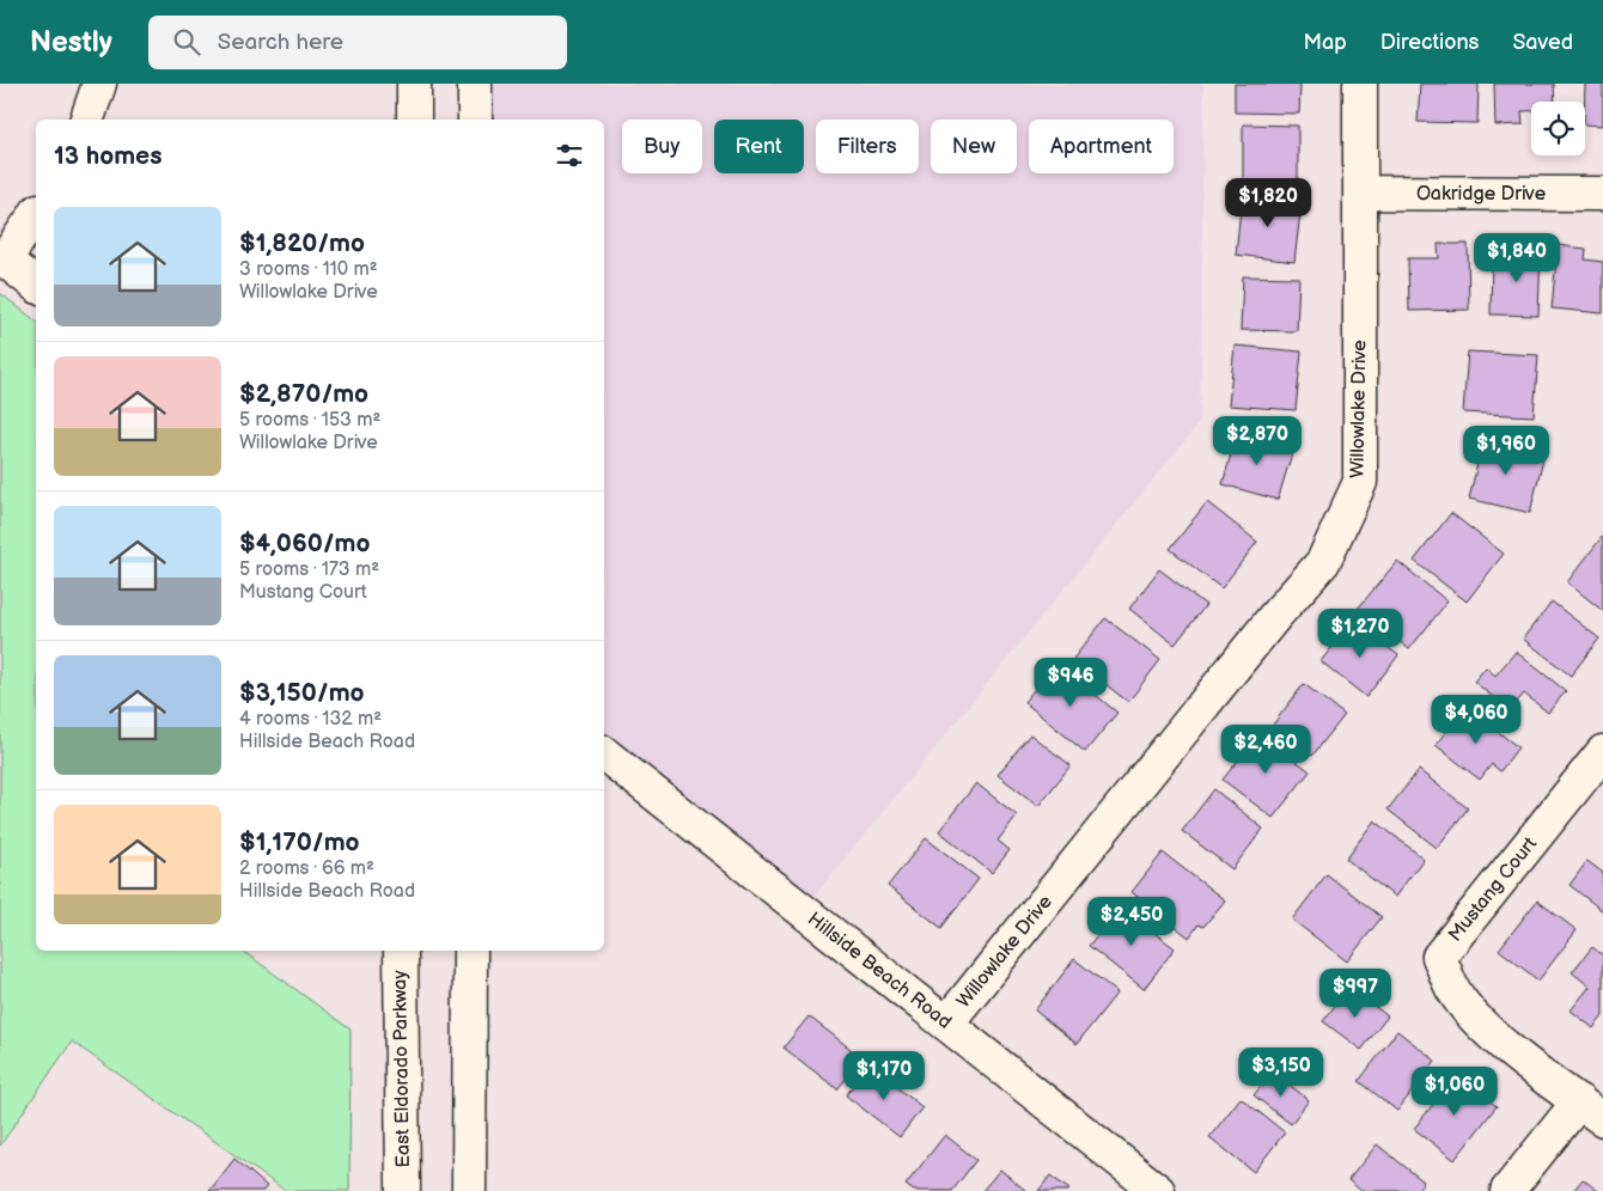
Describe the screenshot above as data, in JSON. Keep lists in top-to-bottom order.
{
  "streets": {
    "street": [
      "Oakridge Drive",
      "Willowlake Drive",
      "Mustang Court",
      "Hillside Beach Road",
      "East Eldorado Parkway"
    ]
  },
  "crossings": [
    ["Oakridge Drive", "Willowlake Drive"],
    ["Willowlake Drive", "Hillside Beach Road"]
  ],
  "page": {
    "header": "Nestly",
    "search": "Search here",
    "nav": ["Map", "Directions", "Saved"],
    "chip": [
      "Buy",
      "Rent",
      "Filters",
      "New",
      "Apartment"
    ],
    "heading": "13 homes",
    "price": [
      "$1,820",
      "$1,840",
      "$2,870",
      "$1,960",
      "$1,270",
      "$946",
      "$4,060",
      "$2,460",
      "$2,450",
      "$997",
      "$3,150",
      "$1,170",
      "$1,060"
    ],
    "list": [
      {
        "name": "$1,820/mo",
        "note": "3 rooms · 110 m² · Willowlake Drive"
      },
      {
        "name": "$2,870/mo",
        "note": "5 rooms · 153 m² · Willowlake Drive"
      },
      {
        "name": "$4,060/mo",
        "note": "5 rooms · 173 m² · Mustang Court"
      },
      {
        "name": "$3,150/mo",
        "note": "4 rooms · 132 m² · Hillside Beach Road"
      },
      {
        "name": "$1,170/mo",
        "note": "2 rooms · 66 m² · Hillside Beach Road"
      }
    ]
  }
}
